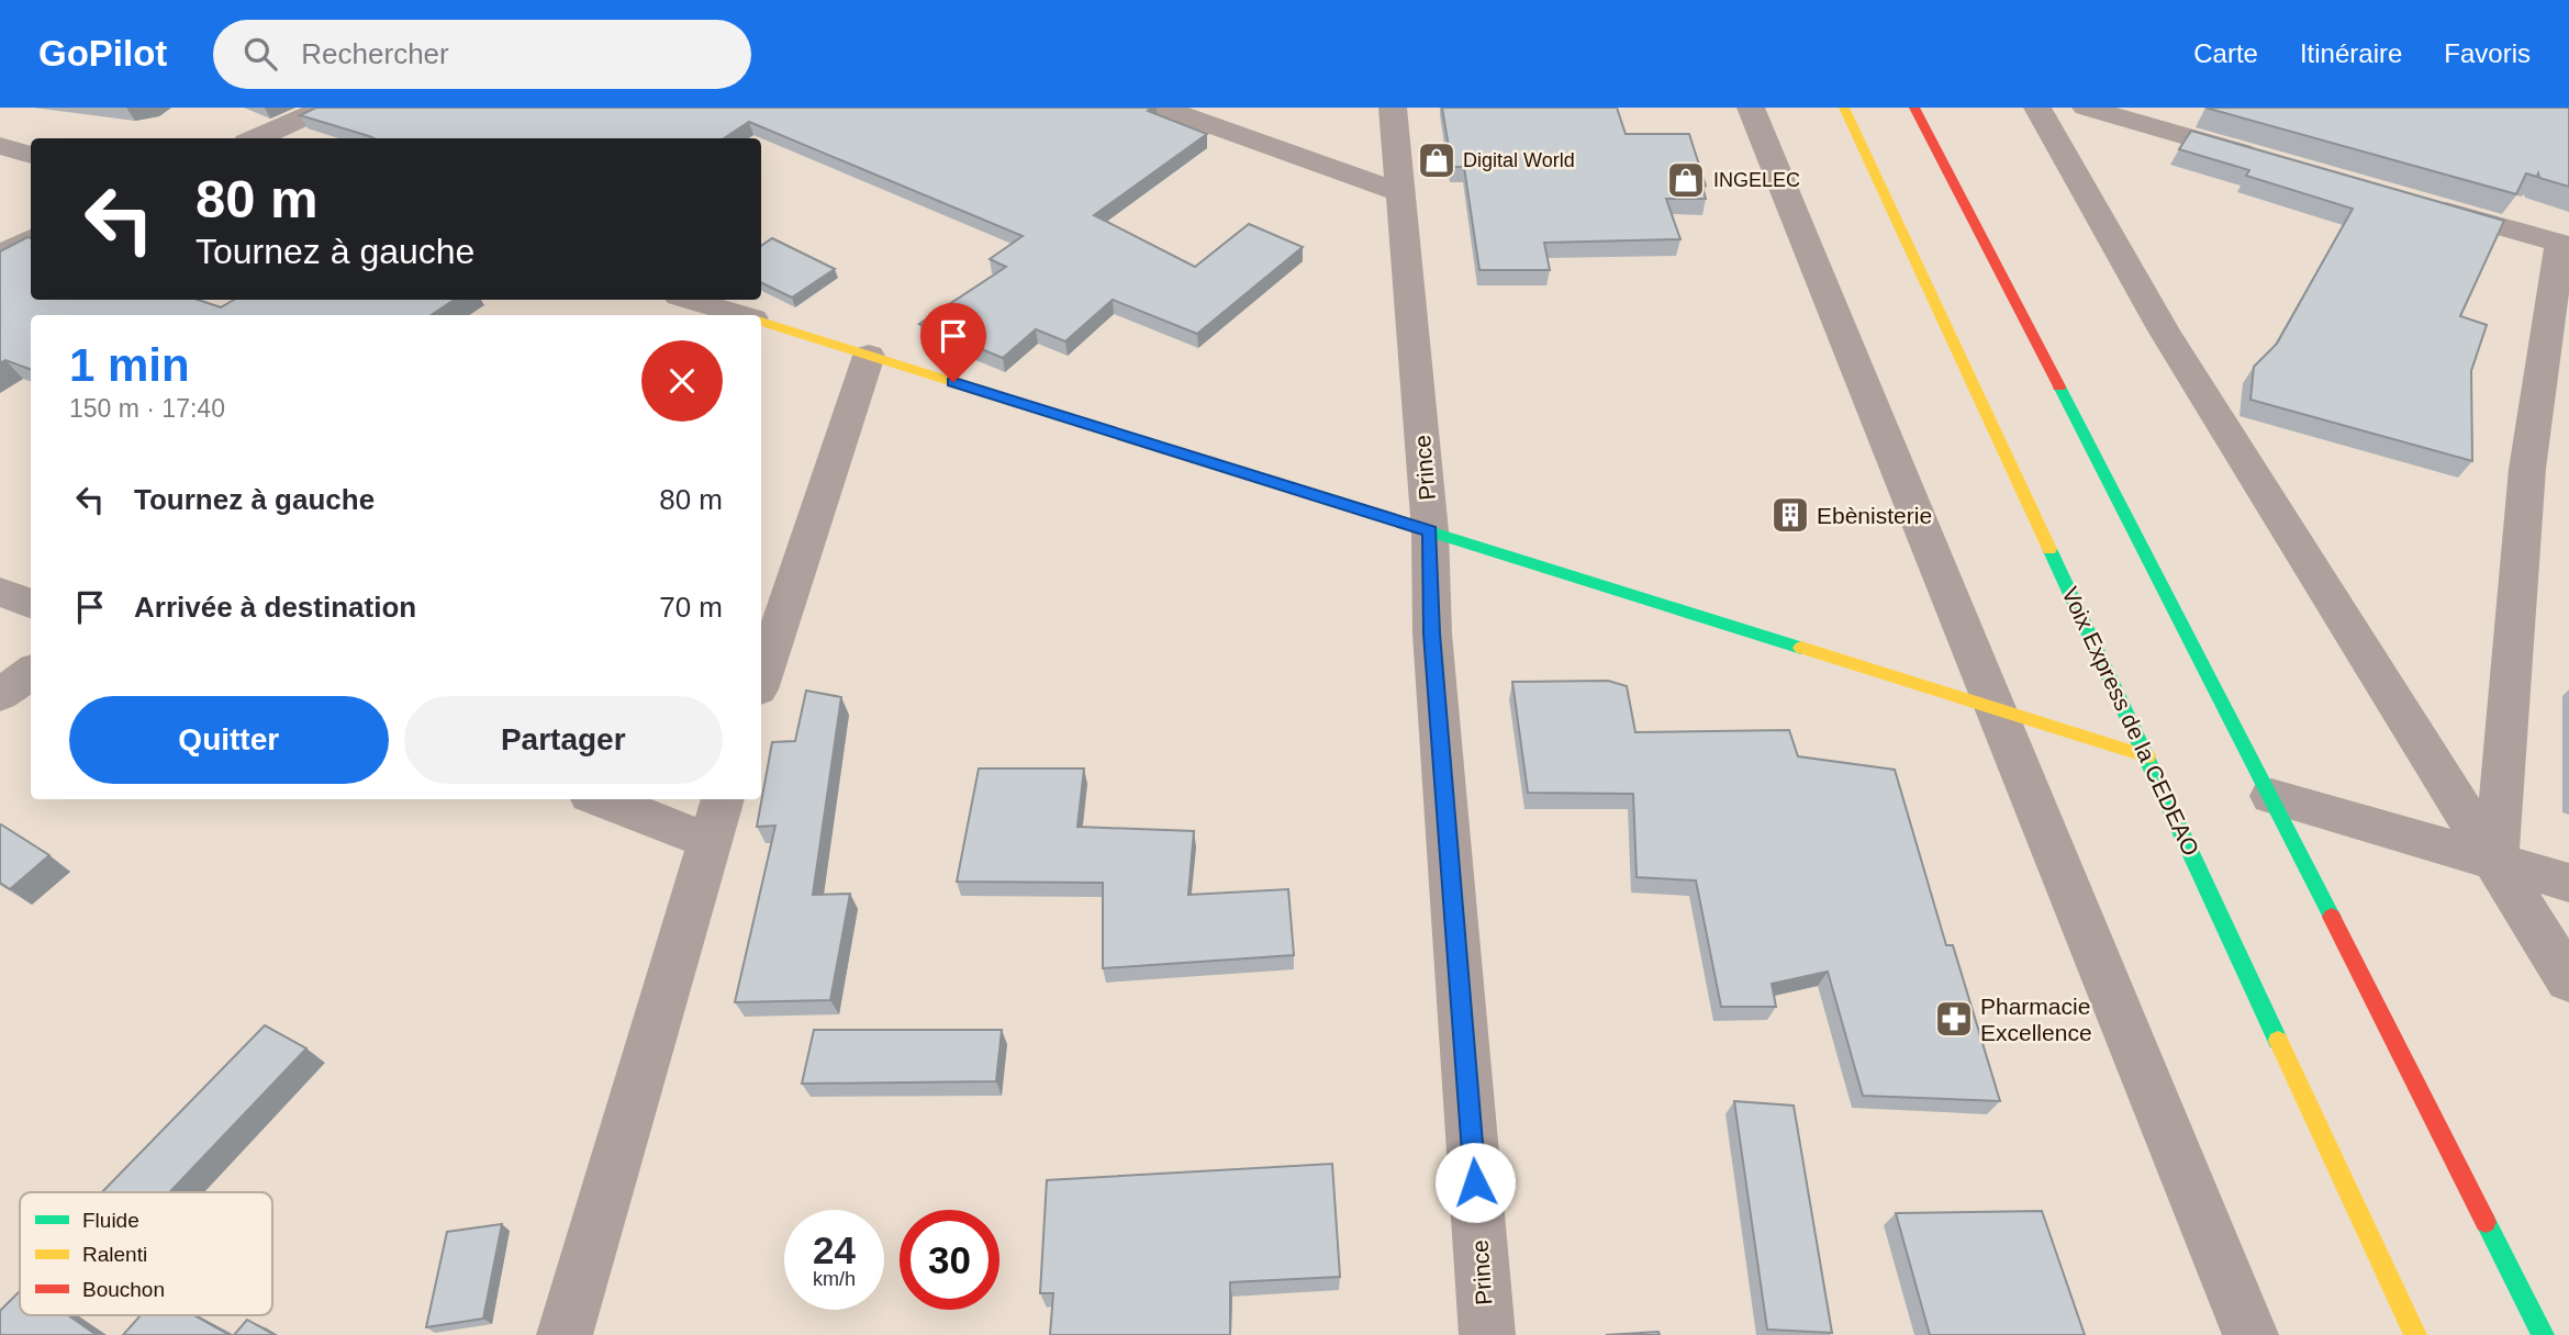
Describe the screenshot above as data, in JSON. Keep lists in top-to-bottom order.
{
  "streets": {
    "main road": ["Voix Express de la CEDEAO"],
    "street": ["Prince"]
  },
  "places": {
    "shop": ["Digital World", "INGELEC"],
    "building": ["Ebènisterie"],
    "pharmacy": ["Pharmacie Excellence"]
  },
  "legend": ["Fluide", "Ralenti", "Bouchon"],
  "page": {
    "header": "GoPilot",
    "search": "Rechercher",
    "nav": ["Carte", "Itinéraire", "Favoris"],
    "turn": ["80 m", "Tournez à gauche"],
    "heading": ["1 min", "150 m · 17:40"],
    "list": [
      {
        "name": "Tournez à gauche",
        "value": "80 m"
      },
      {
        "name": "Arrivée à destination",
        "value": "70 m"
      }
    ],
    "buttons": ["Quitter", "Partager"],
    "speed": "24 km/h",
    "limit": "30"
  }
}
